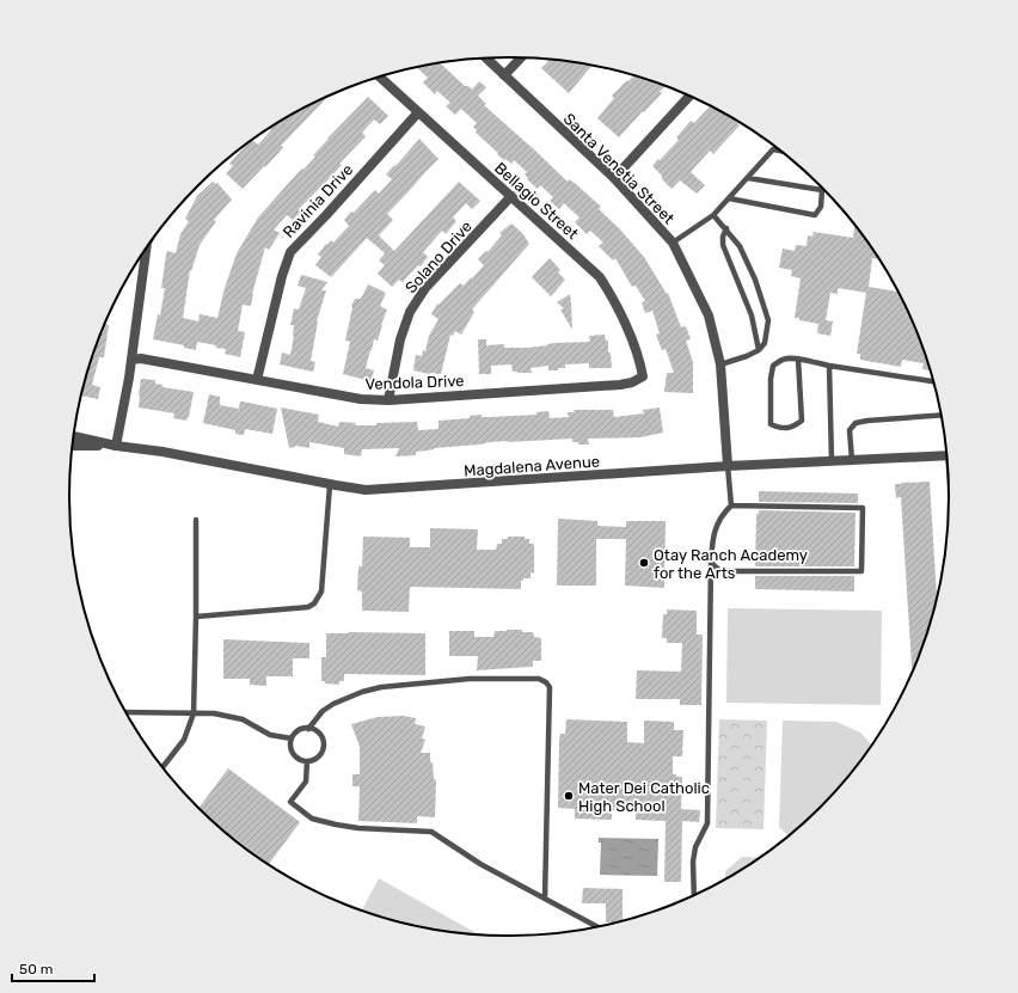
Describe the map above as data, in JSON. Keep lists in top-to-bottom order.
{
  "streets": {
    "street": [
      "Santa Venetia Street",
      "Ravinia Drive",
      "Bellagio Street",
      "Solano Drive",
      "Vendola Drive",
      "Magdalena Avenue"
    ]
  },
  "crossings": [
    ["Santa Venetia Street", "Magdalena Avenue"],
    ["Ravinia Drive", "Bellagio Street"],
    ["Ravinia Drive", "Vendola Drive"],
    ["Bellagio Street", "Solano Drive"],
    ["Bellagio Street", "Vendola Drive"],
    ["Solano Drive", "Vendola Drive"]
  ],
  "places": ["Otay Ranch Academy for the Arts", "Mater Dei Catholic High School"],
  "scale_bar": "50 m"
}
